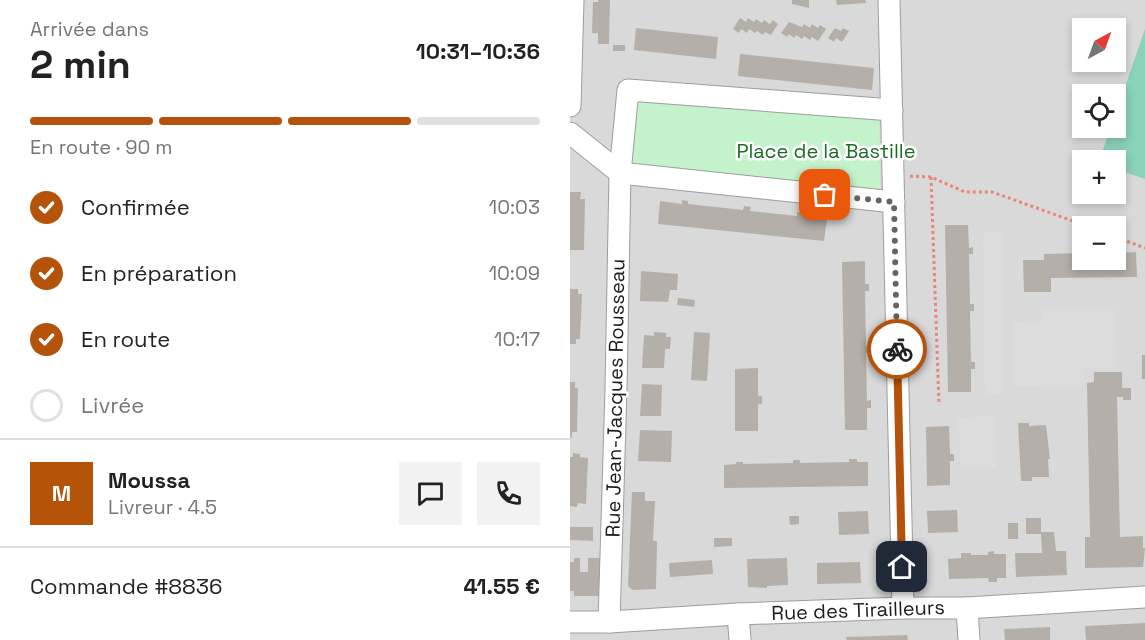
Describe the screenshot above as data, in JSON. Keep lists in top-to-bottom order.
{
  "streets": {
    "street": ["Rue Jean-Jacques Rousseau", "Rue des Tirailleurs"]
  },
  "crossings": [
    ["Rue Jean-Jacques Rousseau", "Rue des Tirailleurs"]
  ],
  "parks": ["Place de la Bastille"],
  "north": "top right",
  "page": {
    "heading": ["2 min", "Arrivée dans", "10:31–10:36"],
    "panel": [
      "Moussa",
      "Livreur · 4.5",
      "Commande #8836",
      "41.55 €"
    ],
    "map_buttons": ["+", "−"],
    "bar": "En route · 90 m",
    "list": [
      ["Confirmée", "10:03"],
      ["En préparation", "10:09"],
      ["En route", "10:17"],
      "Livrée"
    ],
    "round": "M"
  }
}
